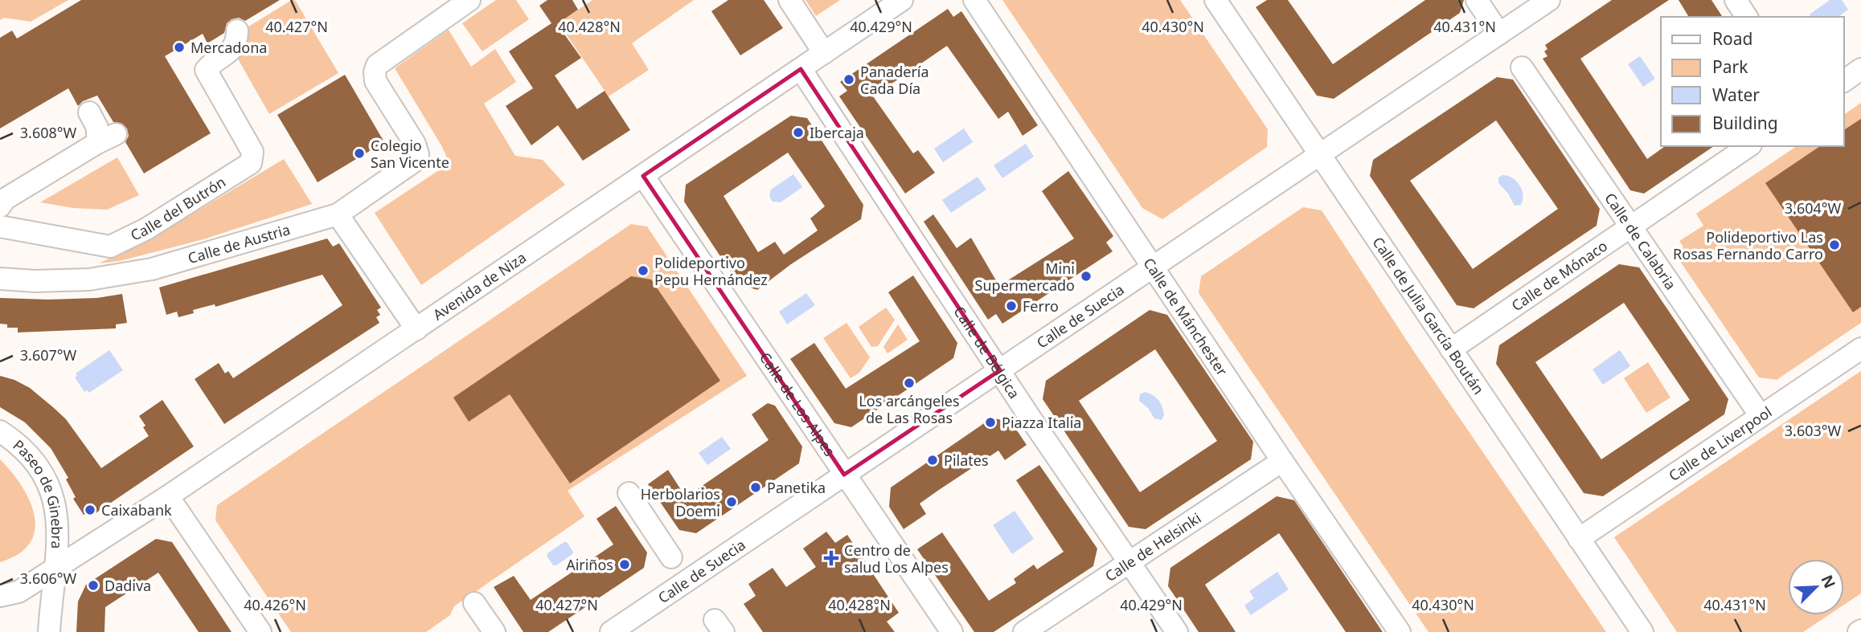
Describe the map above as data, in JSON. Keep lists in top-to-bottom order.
{
  "streets": {
    "street": [
      "Calle del Butrón",
      "Calle de Calabria",
      "Calle de Austria",
      "Calle de Mónaco",
      "Avenida de Niza",
      "Calle de Julia García Boután",
      "Calle de Suecia",
      "Calle de Mánchester",
      "Calle de Bélgica",
      "Calle de Los Alpes",
      "Calle de Liverpool",
      "Paseo de Ginebra",
      "Calle de Helsinki"
    ]
  },
  "crossings": [
    ["Calle de Calabria", "Calle de Mónaco"],
    ["Calle de Calabria", "Calle de Liverpool"],
    ["Calle de Mónaco", "Calle de Julia García Boután"],
    ["Avenida de Niza", "Calle de Bélgica"],
    ["Avenida de Niza", "Calle de Los Alpes"],
    ["Avenida de Niza", "Paseo de Ginebra"],
    ["Calle de Julia García Boután", "Calle de Suecia"],
    ["Calle de Julia García Boután", "Calle de Liverpool"],
    ["Calle de Suecia", "Calle de Mánchester"],
    ["Calle de Suecia", "Calle de Bélgica"],
    ["Calle de Suecia", "Calle de Los Alpes"],
    ["Calle de Mánchester", "Calle de Helsinki"],
    ["Calle de Bélgica", "Calle de Helsinki"]
  ],
  "places": {
    "other": [
      "Mercadona",
      "Panadería Cada Día",
      "Ibercaja",
      "Colegio San Vicente",
      "Polideportivo Las Rosas Fernando Carro",
      "Polideportivo Pepu Hernández",
      "Mini Supermercado",
      "Ferro",
      "Los arcángeles de Las Rosas",
      "Piazza Italia",
      "Pilates",
      "Panetika",
      "Herbolarios Doemi",
      "Caixabank",
      "Airiños",
      "Dadiva"
    ],
    "health": ["Centro de salud Los Alpes"]
  },
  "legend": [
    "Road",
    "Park",
    "Water",
    "Building"
  ],
  "north": "top right",
  "coordinates": [
    "40.427°N",
    "40.429°N",
    "40.428°N",
    "40.430°N",
    "40.431°N",
    "3.608°W",
    "3.604°W",
    "3.607°W",
    "3.603°W",
    "3.606°W",
    "40.426°N"
  ]
}
